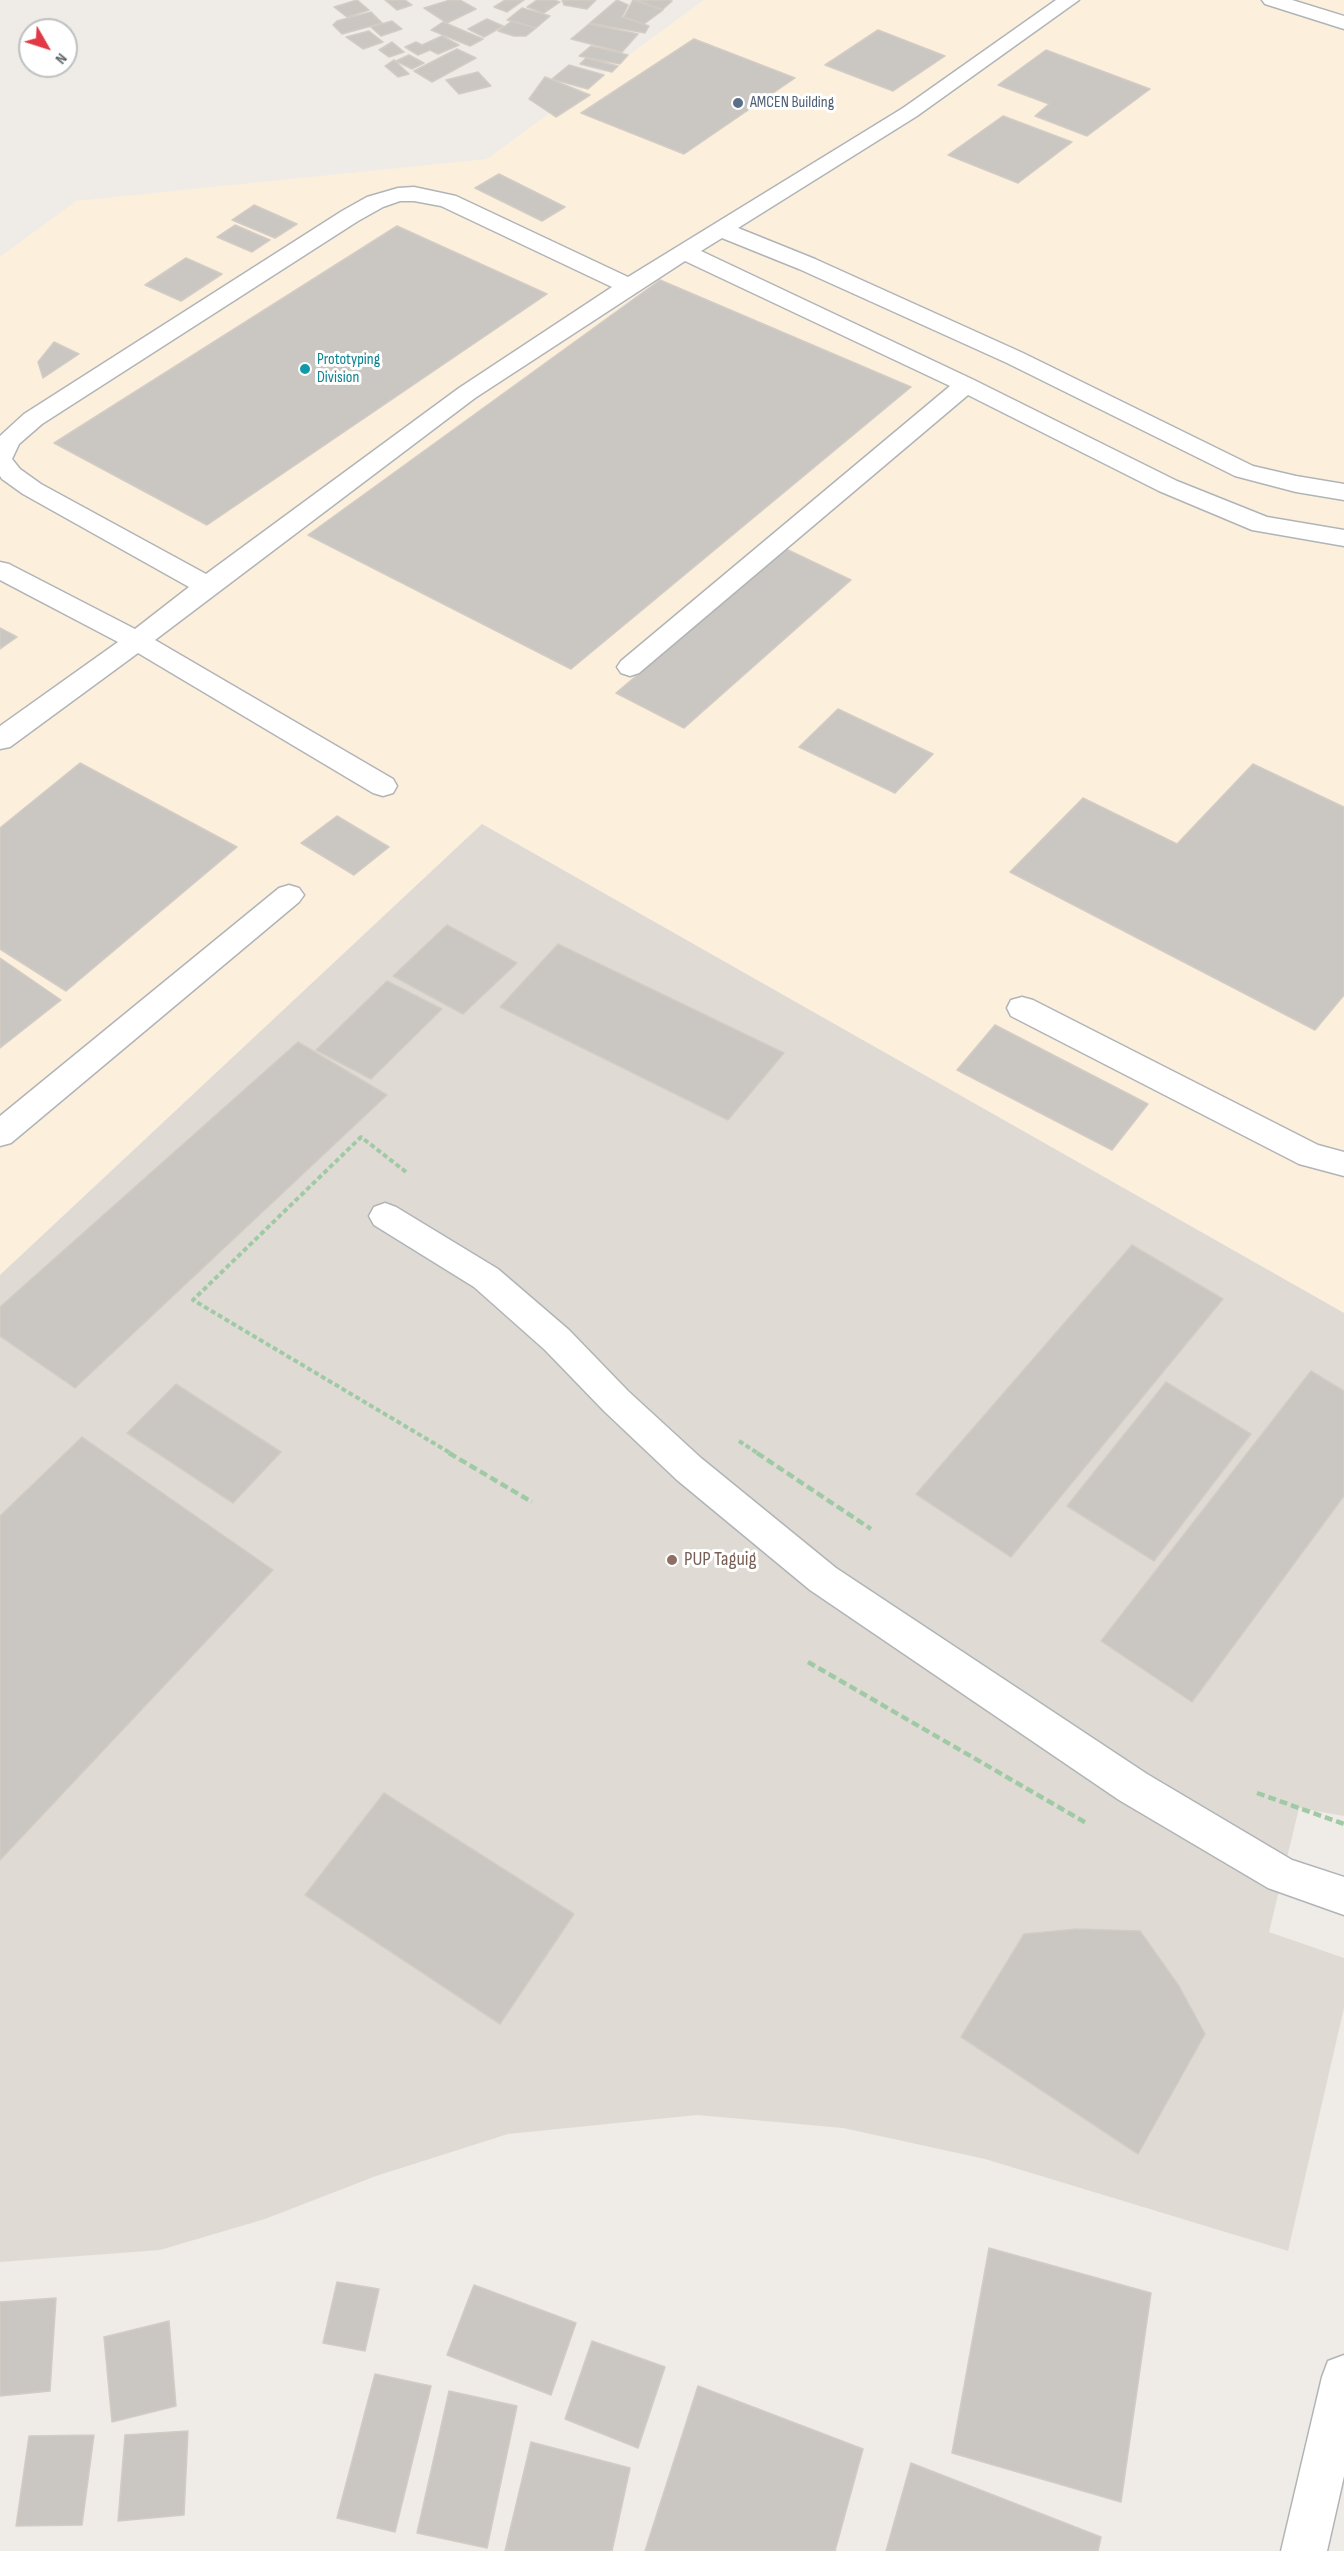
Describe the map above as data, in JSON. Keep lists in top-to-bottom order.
{
  "places": ["AMCEN Building", "Prototyping Division", "PUP Taguig"],
  "north": "bottom right"
}
